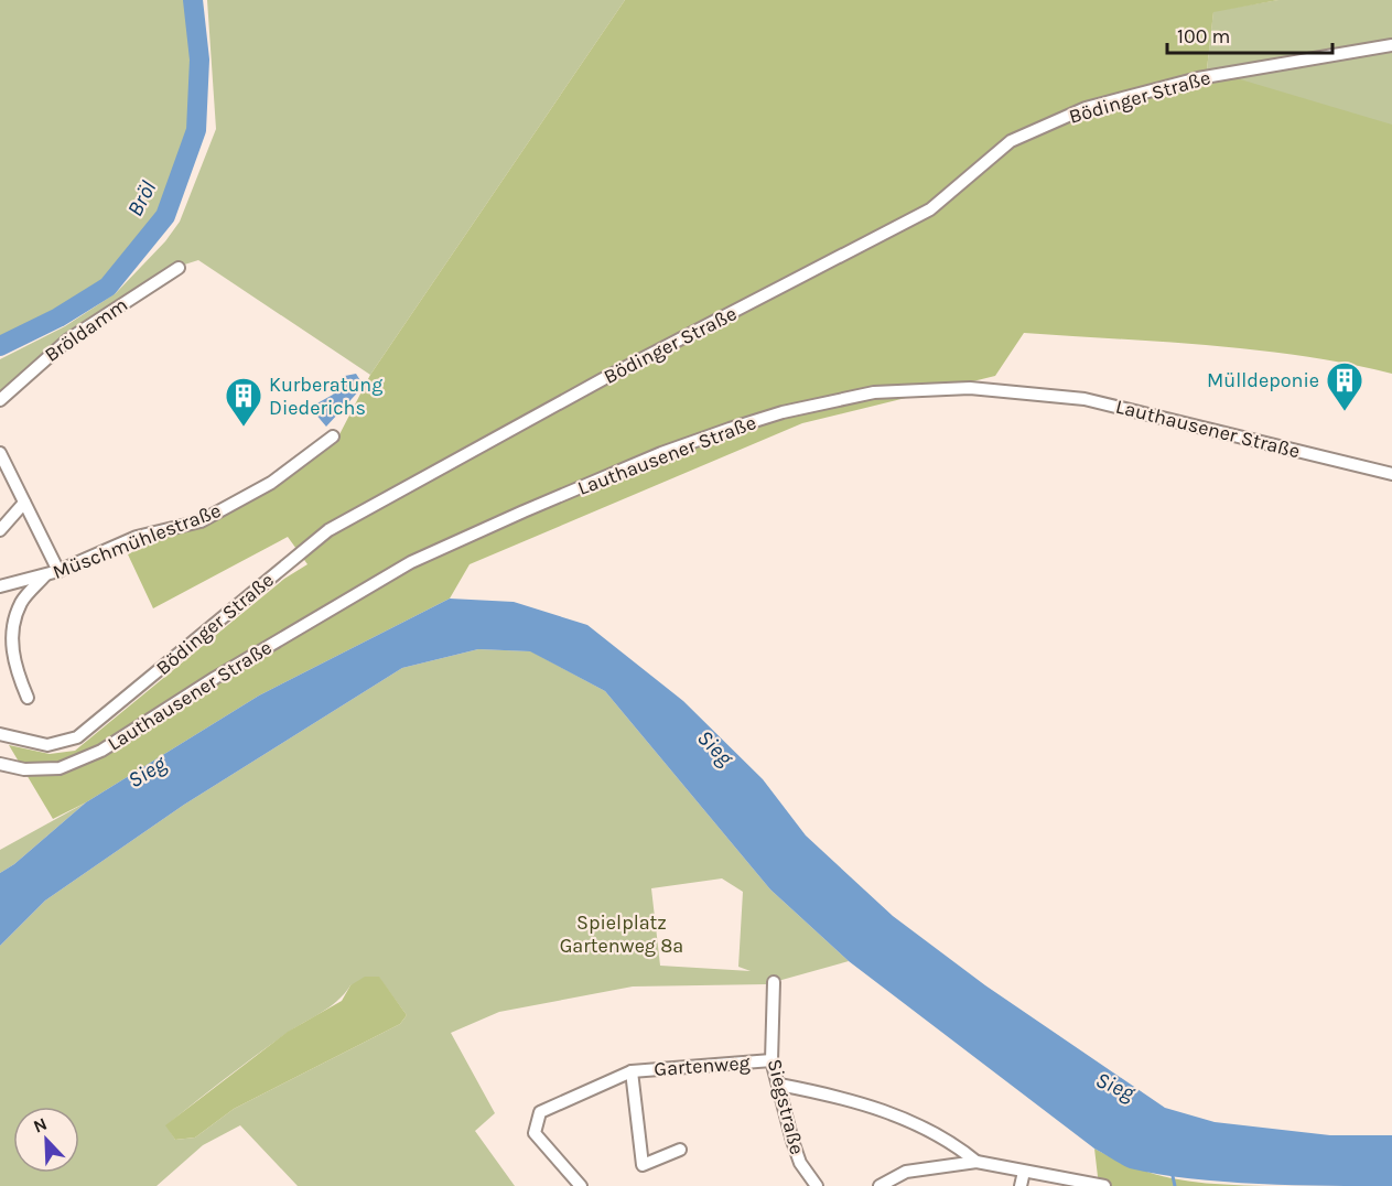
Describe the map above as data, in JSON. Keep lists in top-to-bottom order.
{
  "streets": {
    "street": [
      "Bödinger Straße",
      "Bröldamm",
      "Lauthausener Straße",
      "Müschmühlestraße",
      "Gartenweg",
      "Siegstraße"
    ]
  },
  "crossings": [
    ["Gartenweg", "Siegstraße"]
  ],
  "water": ["Bröl", "Sieg"],
  "parks": ["Spielplatz Gartenweg 8a"],
  "places": {
    "building": ["Mülldeponie", "Kurberatung Diederichs"]
  },
  "scale_bar": "100 m",
  "north": "top left"
}
